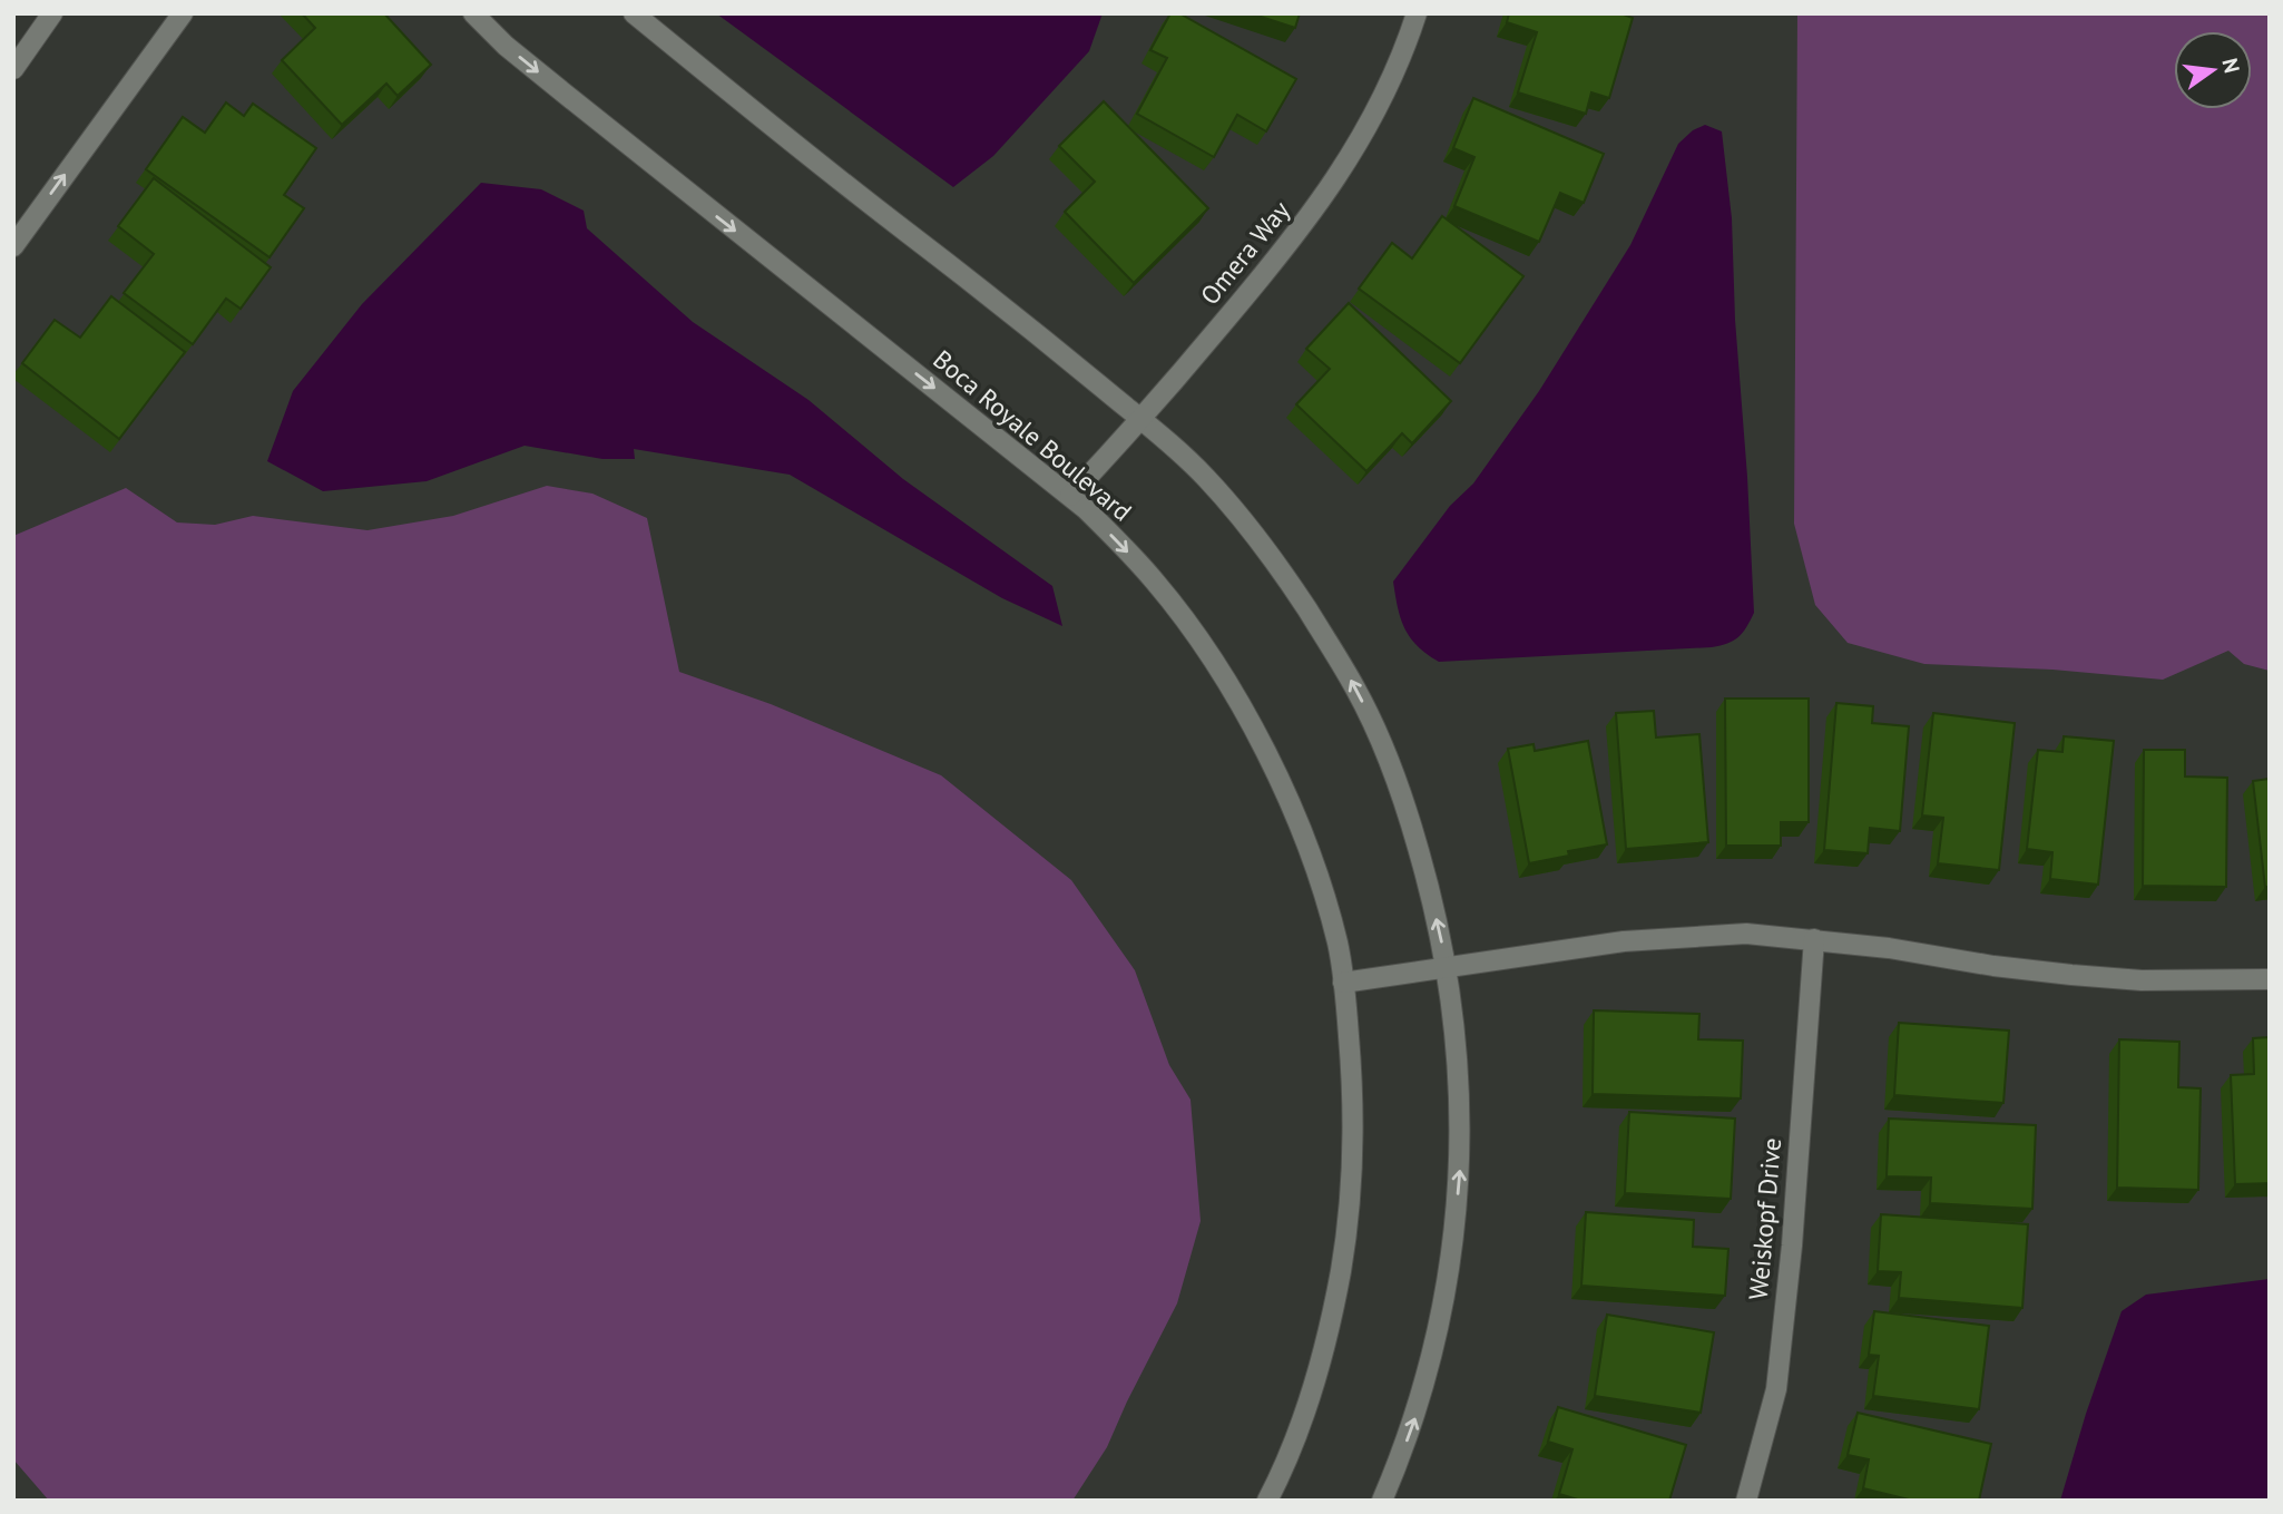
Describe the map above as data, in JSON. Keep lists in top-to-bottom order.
{
  "streets": {
    "street": ["Omera Way", "Boca Royale Boulevard", "Weiskopf Drive"]
  },
  "crossings": [
    ["Omera Way", "Boca Royale Boulevard"]
  ],
  "north": "right"
}
